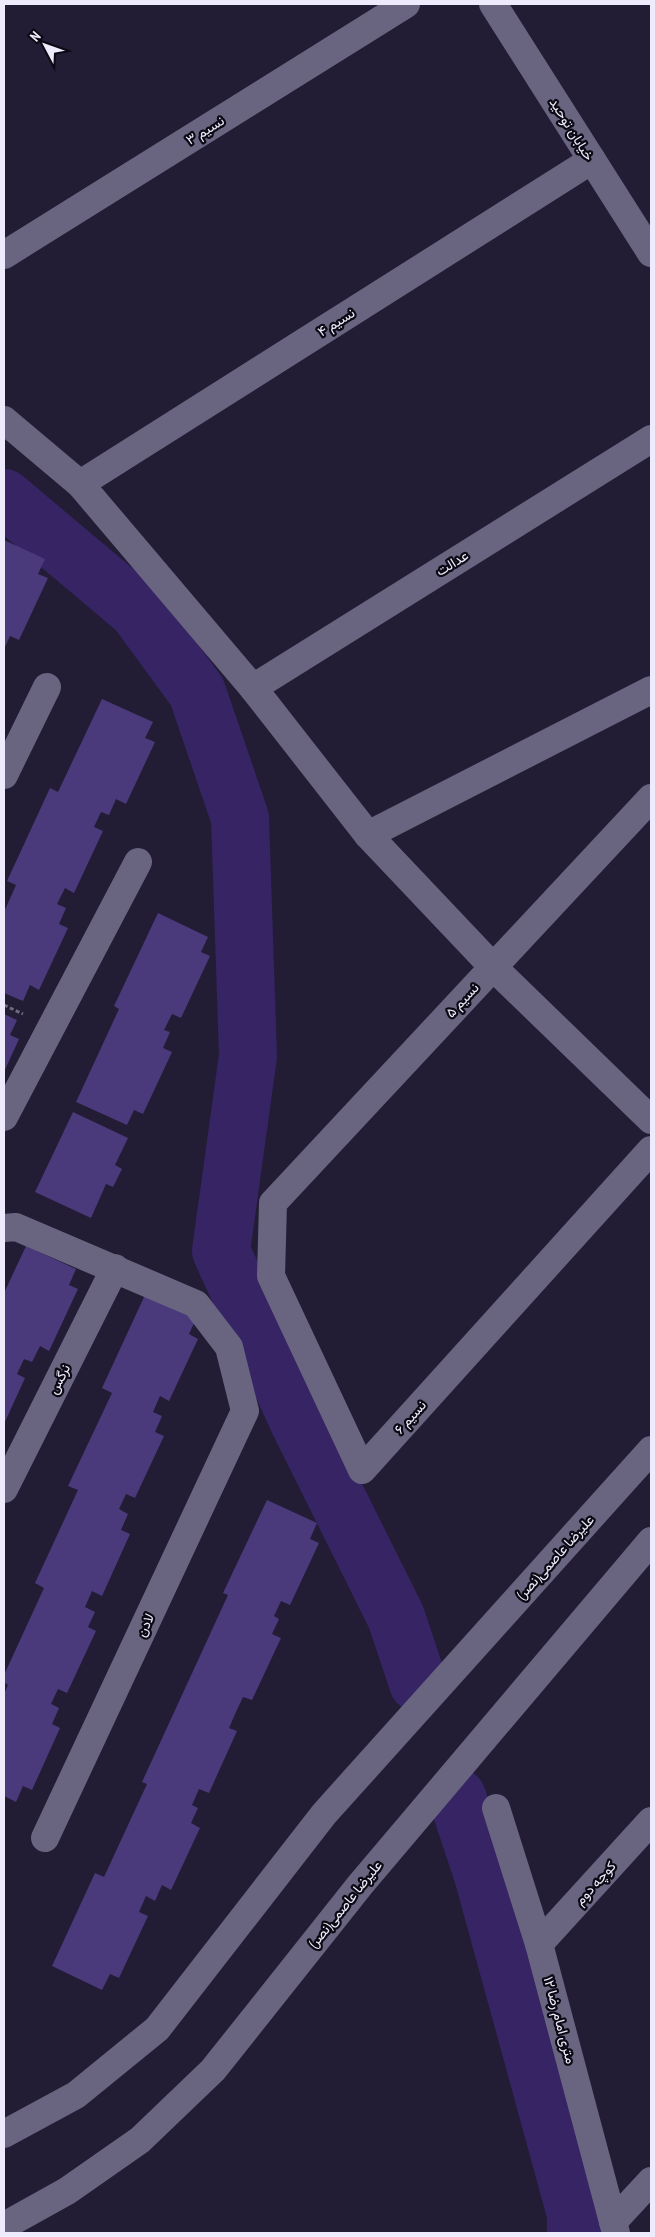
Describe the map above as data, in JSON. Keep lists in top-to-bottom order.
{
  "streets": {
    "street": [
      "خیابان توحید",
      "نسیم ۳",
      "نسیم ۴",
      "عدالت",
      "نسیم ۵",
      "نرگس",
      "نسیم ۶",
      "علیرضا عاصمی(نصر)",
      "لادن",
      "کوچه دوم",
      "۱۲ متری امام رضا"
    ]
  },
  "crossings": [
    ["خیابان توحید", "نسیم ۴"],
    ["نسیم ۵", "نسیم ۶"],
    ["نرگس", "لادن"],
    ["کوچه دوم", "۱۲ متری امام رضا"]
  ],
  "north": "top left"
}
